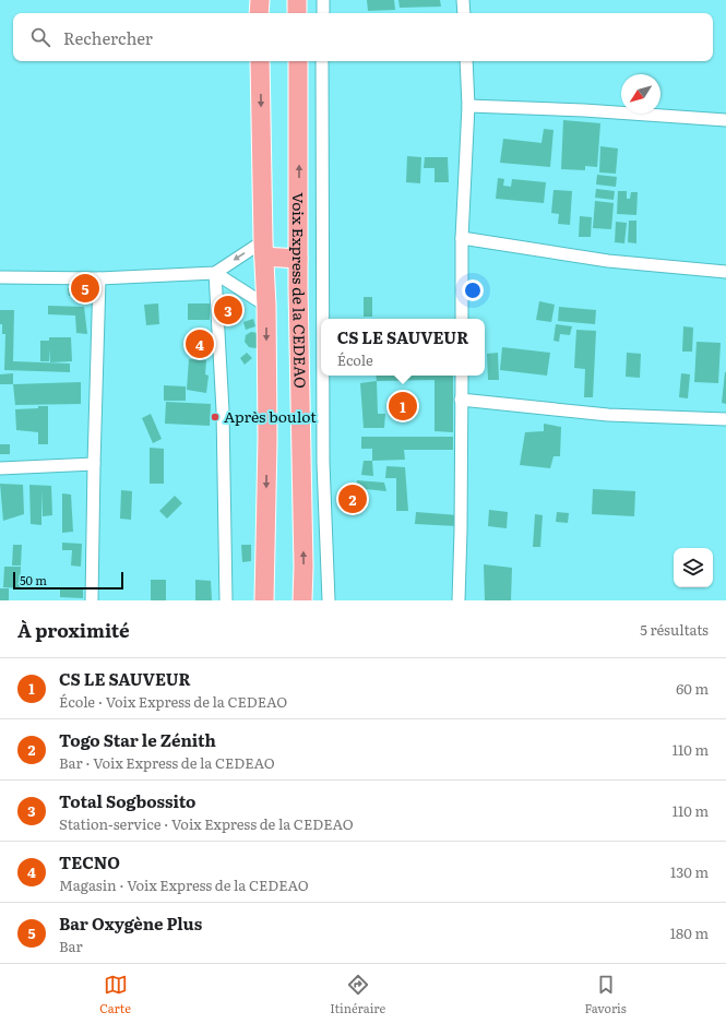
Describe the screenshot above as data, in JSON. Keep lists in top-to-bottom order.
{
  "streets": {
    "main road": ["Voix Express de la CEDEAO"]
  },
  "places": ["Après boulot"],
  "scale_bar": "50 m",
  "north": "bottom left",
  "page": {
    "search": "Rechercher",
    "pins": [
      "5",
      "3",
      "4",
      "1",
      "2"
    ],
    "popup": ["CS LE SAUVEUR", "École"],
    "scale": "50 m",
    "heading": ["À proximité", "5 résultats"],
    "list": [
      {
        "mark": "1",
        "name": "CS LE SAUVEUR",
        "note": "École · Voix Express de la CEDEAO",
        "value": "60 m"
      },
      {
        "mark": "2",
        "name": "Togo Star le Zénith",
        "note": "Bar · Voix Express de la CEDEAO",
        "value": "110 m"
      },
      {
        "mark": "3",
        "name": "Total Sogbossito",
        "note": "Station-service · Voix Express de la CEDEAO",
        "value": "110 m"
      },
      {
        "mark": "4",
        "name": "TECNO",
        "note": "Magasin · Voix Express de la CEDEAO",
        "value": "130 m"
      },
      {
        "mark": "5",
        "name": "Bar Oxygène Plus",
        "note": "Bar",
        "value": "180 m"
      }
    ],
    "nav": ["Carte", "Itinéraire", "Favoris"]
  }
}
